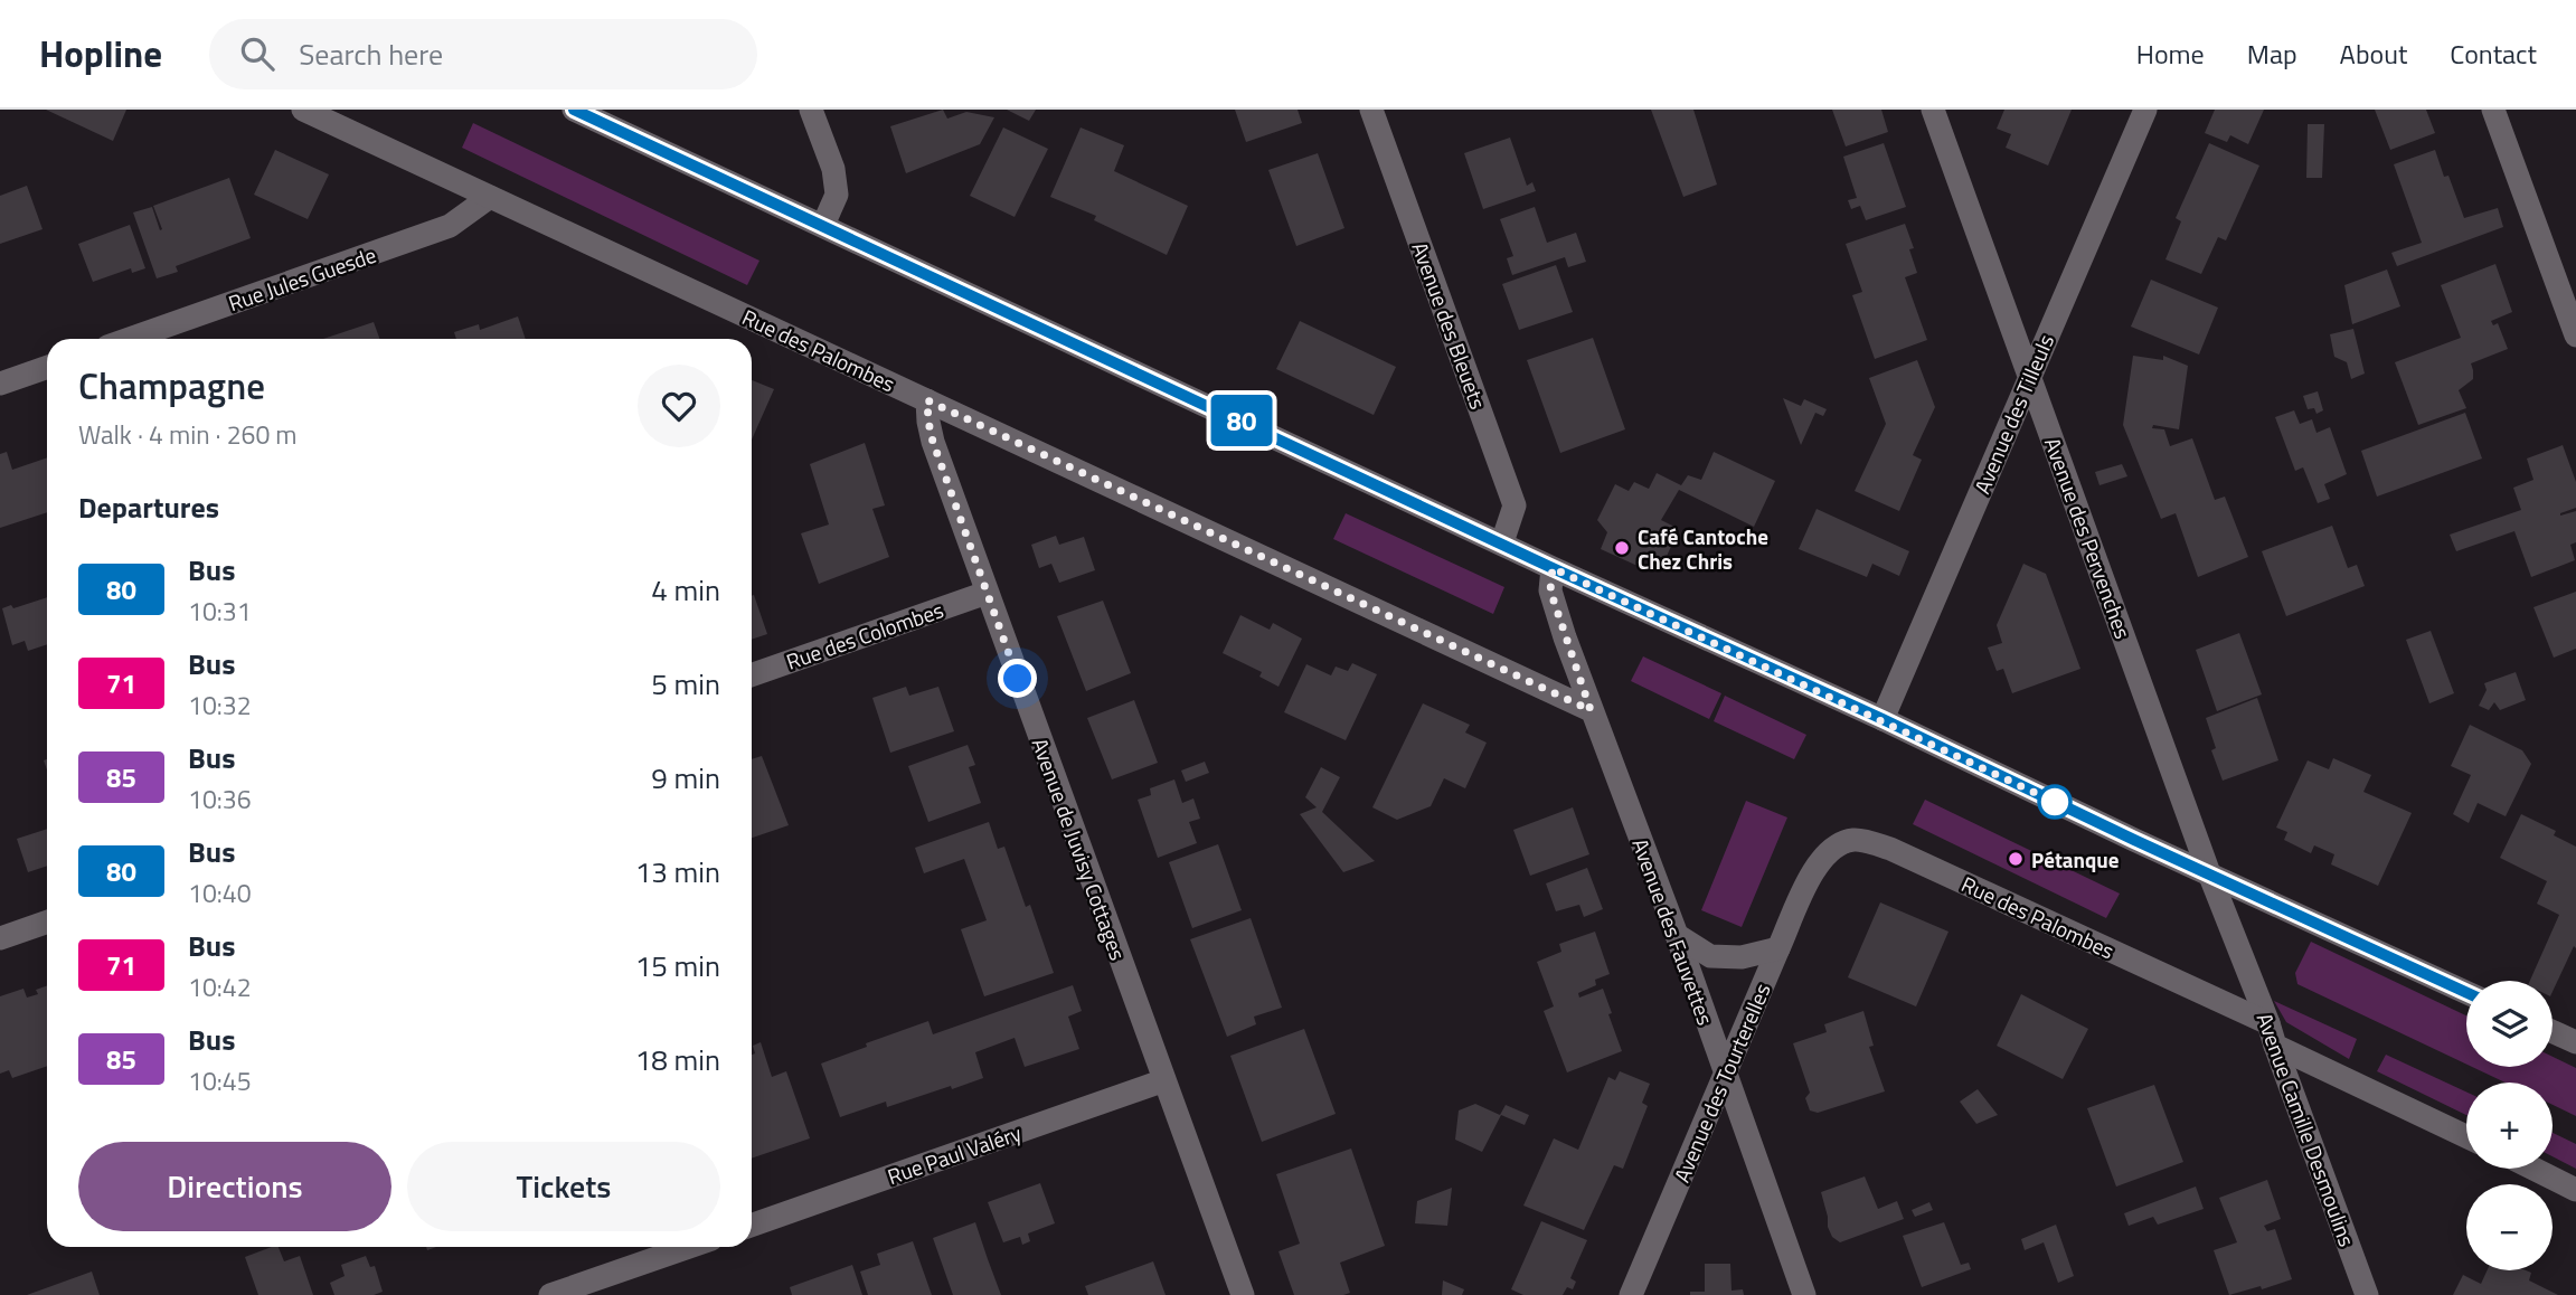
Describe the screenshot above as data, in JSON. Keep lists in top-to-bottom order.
{
  "streets": {
    "street": [
      "Rue Jules Guesde",
      "Avenue des Bleuets",
      "Rue des Palombes",
      "Avenue des Tilleuls",
      "Avenue des Pervenches",
      "Rue des Colombes",
      "Avenue de Juvisy Cottages",
      "Avenue des Fauvettes",
      "Avenue des Tourterelles",
      "Avenue Camille Desmoulins",
      "Rue Paul Valéry"
    ]
  },
  "crossings": [
    ["Rue Jules Guesde", "Rue des Palombes"],
    ["Rue des Palombes", "Avenue de Juvisy Cottages"],
    ["Rue des Palombes", "Avenue des Fauvettes"],
    ["Rue des Palombes", "Avenue des Tourterelles"],
    ["Rue des Palombes", "Avenue Camille Desmoulins"],
    ["Avenue des Tilleuls", "Avenue des Pervenches"],
    ["Avenue des Pervenches", "Avenue Camille Desmoulins"],
    ["Rue des Colombes", "Avenue de Juvisy Cottages"],
    ["Avenue de Juvisy Cottages", "Rue Paul Valéry"],
    ["Avenue des Fauvettes", "Avenue des Tourterelles"]
  ],
  "places": ["Café Cantoche Chez Chris", "Pétanque"],
  "lines": ["bus line 80"],
  "page": {
    "header": "Hopline",
    "search": "Search here",
    "nav": [
      "Home",
      "Map",
      "About",
      "Contact"
    ],
    "on_map": "80",
    "heading": [
      ["Champagne", "Walk · 4 min · 260 m"],
      "Departures"
    ],
    "list": [
      {
        "mark": "80",
        "name": "Bus",
        "note": "10:31",
        "value": "4 min"
      },
      {
        "mark": "71",
        "name": "Bus",
        "note": "10:32",
        "value": "5 min"
      },
      {
        "mark": "85",
        "name": "Bus",
        "note": "10:36",
        "value": "9 min"
      },
      {
        "mark": "80",
        "name": "Bus",
        "note": "10:40",
        "value": "13 min"
      },
      {
        "mark": "71",
        "name": "Bus",
        "note": "10:42",
        "value": "15 min"
      },
      {
        "mark": "85",
        "name": "Bus",
        "note": "10:45",
        "value": "18 min"
      }
    ],
    "map_buttons": ["+", "−"],
    "buttons": ["Directions", "Tickets"]
  }
}
